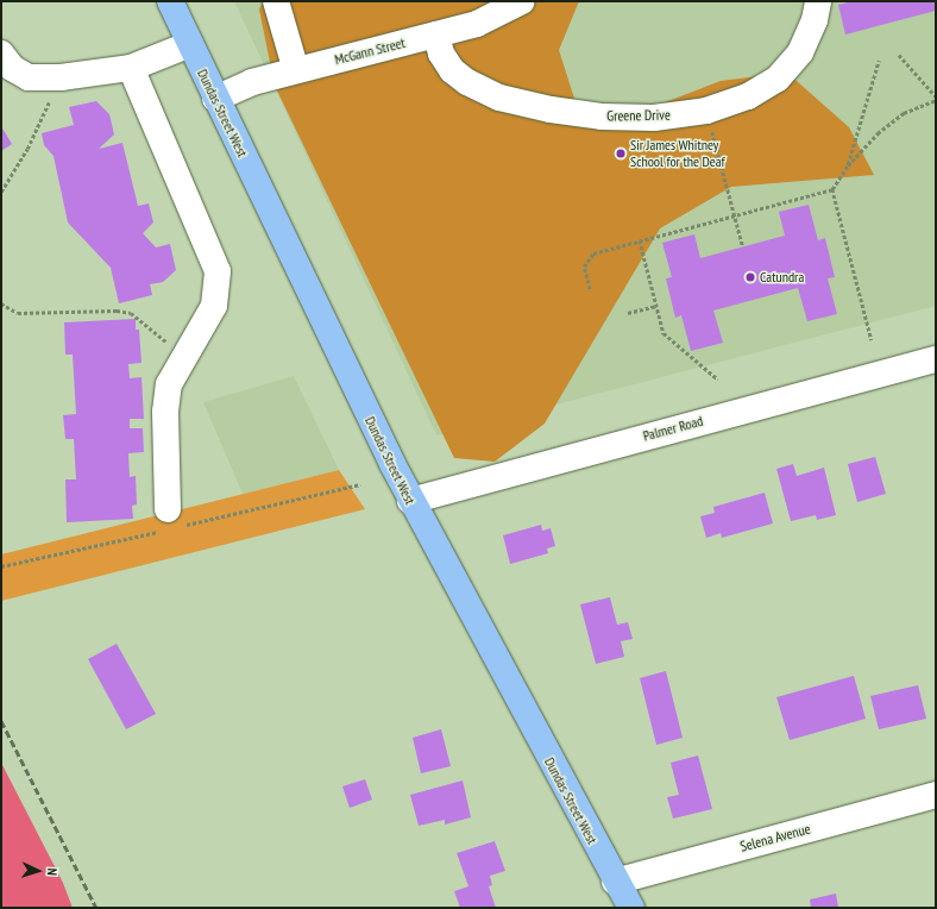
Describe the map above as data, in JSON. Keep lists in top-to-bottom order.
{
  "streets": {
    "main road": ["Dundas Street West"],
    "street": [
      "McGann Street",
      "Greene Drive",
      "Palmer Road",
      "Selena Avenue"
    ]
  },
  "crossings": [
    ["McGann Street", "Dundas Street West"],
    ["McGann Street", "Greene Drive"],
    ["Dundas Street West", "Palmer Road"],
    ["Dundas Street West", "Selena Avenue"]
  ],
  "places": ["Sir James Whitney School for the Deaf", "Catundra"],
  "north": "right"
}
